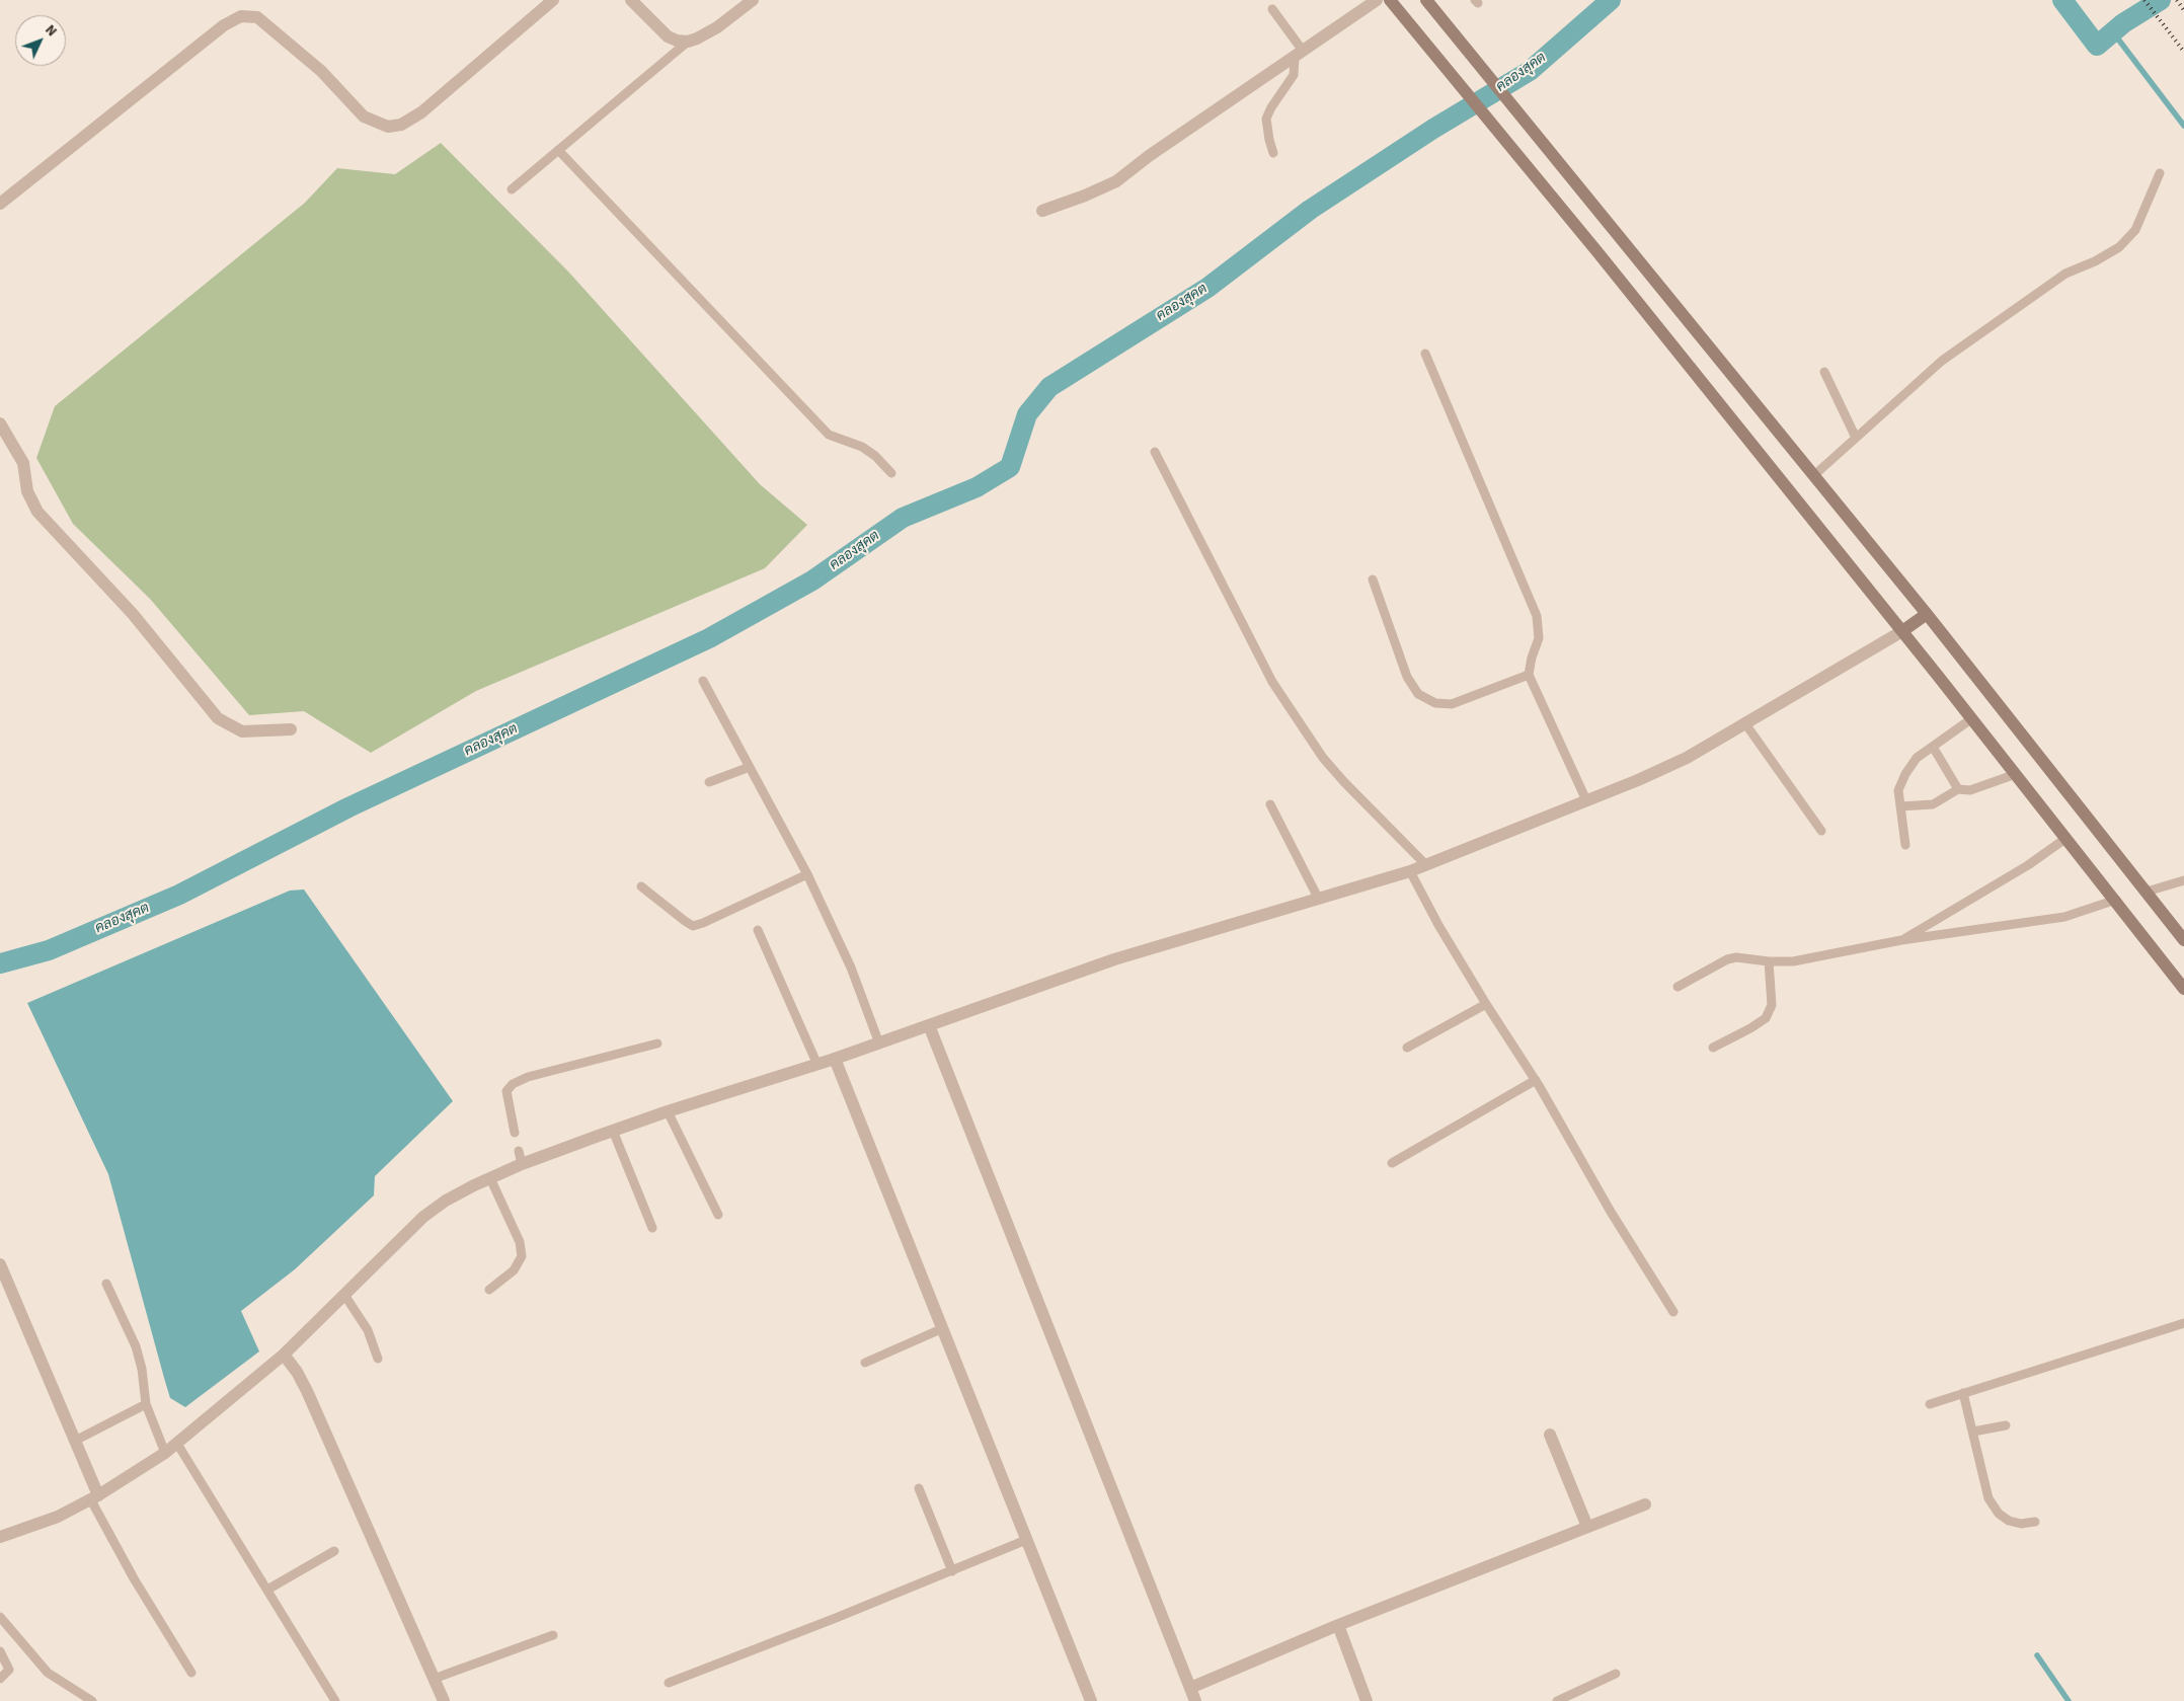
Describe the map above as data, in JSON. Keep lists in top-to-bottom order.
{
  "water": ["คลองสุคต"],
  "north": "top right"
}
